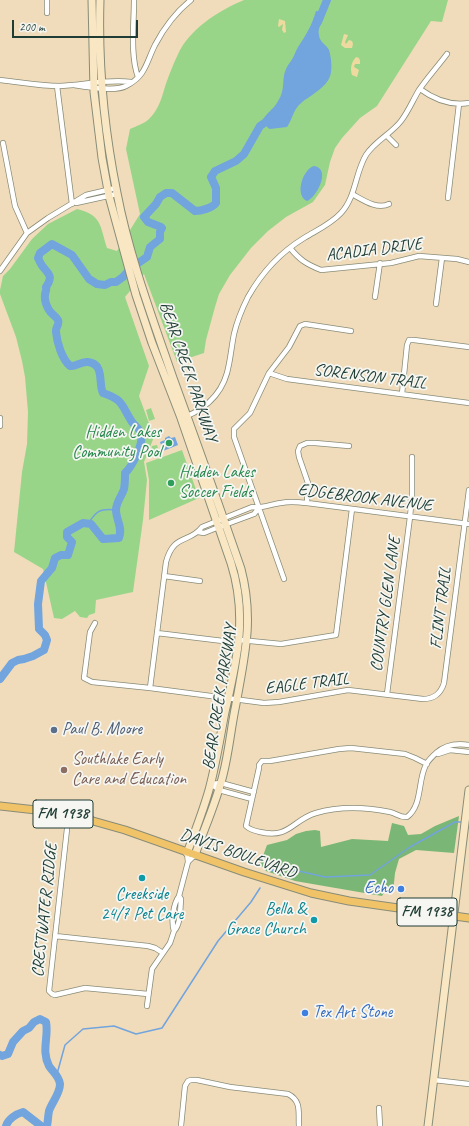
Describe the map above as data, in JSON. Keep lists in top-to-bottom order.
{
  "streets": {
    "main road": ["BEAR CREEK PARKWAY", "FM 1938", "DAVIS BOULEVARD"],
    "street": [
      "ACADIA DRIVE",
      "SORENSON TRAIL",
      "EDGEBROOK AVENUE",
      "COUNTRY GLEN LANE",
      "FLINT TRAIL",
      "EAGLE TRAIL",
      "CRESTWATER RIDGE"
    ]
  },
  "crossings": [
    ["BEAR CREEK PARKWAY", "EDGEBROOK AVENUE"],
    ["BEAR CREEK PARKWAY", "EAGLE TRAIL"],
    ["BEAR CREEK PARKWAY", "DAVIS BOULEVARD"],
    ["BEAR CREEK PARKWAY", "CRESTWATER RIDGE"],
    ["EDGEBROOK AVENUE", "COUNTRY GLEN LANE"],
    ["EDGEBROOK AVENUE", "FLINT TRAIL"],
    ["EDGEBROOK AVENUE", "EAGLE TRAIL"],
    ["COUNTRY GLEN LANE", "EAGLE TRAIL"],
    ["FLINT TRAIL", "EAGLE TRAIL"]
  ],
  "places": [
    "Hidden Lakes Community Pool",
    "Hidden Lakes Soccer Fields",
    "Paul B. Moore",
    "Southlake Early Care and Education",
    "Creekside 24/7 Pet Care",
    "Echo",
    "Bella & Grace Church",
    "Tex Art Stone"
  ],
  "scale_bar": "200 m"
}
